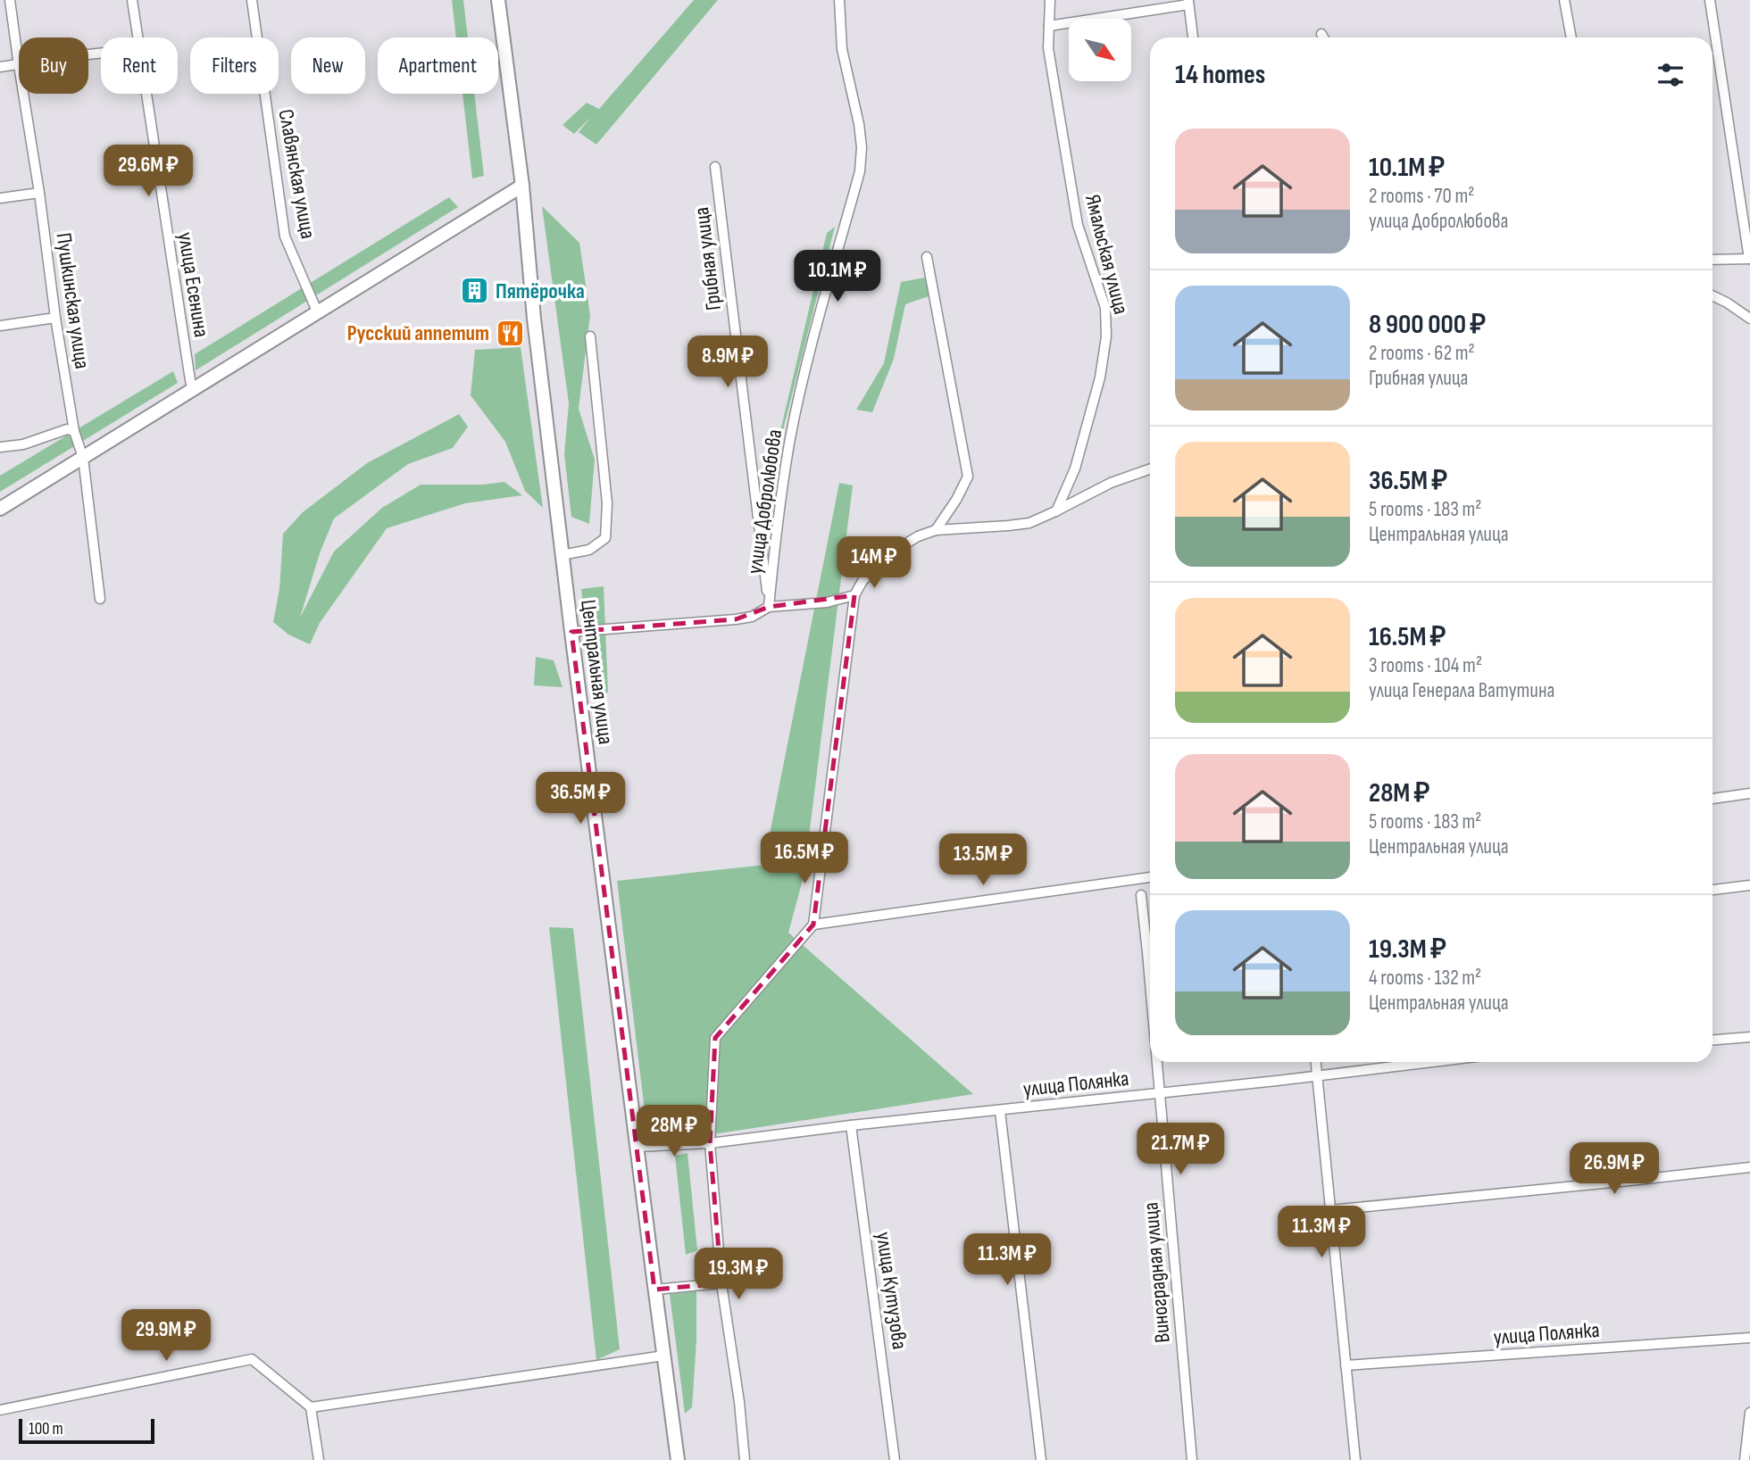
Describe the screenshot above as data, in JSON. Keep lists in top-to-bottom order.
{
  "streets": {
    "main road": ["Центральная улица"],
    "street": [
      "Славянская улица",
      "Ямальская улица",
      "Грибная улица",
      "улица Есенина",
      "Пушкинская улица",
      "улица Добролюбова",
      "улица Полянка",
      "Виноградная улица",
      "улица Кутузова"
    ]
  },
  "crossings": [
    ["Грибная улица", "улица Добролюбова"],
    ["Центральная улица", "улица Полянка"],
    ["улица Полянка", "Виноградная улица"],
    ["улица Полянка", "улица Кутузова"]
  ],
  "places": {
    "building": ["Пятёрочка"],
    "restaurant": ["Русский аппетит"]
  },
  "scale_bar": "100 m",
  "north": "bottom right",
  "page": {
    "chip": [
      "Buy",
      "Rent",
      "Filters",
      "New",
      "Apartment"
    ],
    "heading": "14 homes",
    "list": [
      {
        "name": "10.1M ₽",
        "note": "2 rooms · 70 m² · улица Добролюбова"
      },
      {
        "name": "8 900 000 ₽",
        "note": "2 rooms · 62 m² · Грибная улица"
      },
      {
        "name": "36.5M ₽",
        "note": "5 rooms · 183 m² · Центральная улица"
      },
      {
        "name": "16.5M ₽",
        "note": "3 rooms · 104 m² · улица Генерала Ватутина"
      },
      {
        "name": "28M ₽",
        "note": "5 rooms · 183 m² · Центральная улица"
      },
      {
        "name": "19.3M ₽",
        "note": "4 rooms · 132 m² · Центральная улица"
      }
    ],
    "price": [
      "29.6M ₽",
      "10.1M ₽",
      "8.9M ₽",
      "14M ₽",
      "36.5M ₽",
      "16.5M ₽",
      "13.5M ₽",
      "28M ₽",
      "21.7M ₽",
      "26.9M ₽",
      "11.3M ₽",
      "11.3M ₽",
      "19.3M ₽",
      "29.9M ₽"
    ],
    "scale": "100 m"
  }
}
